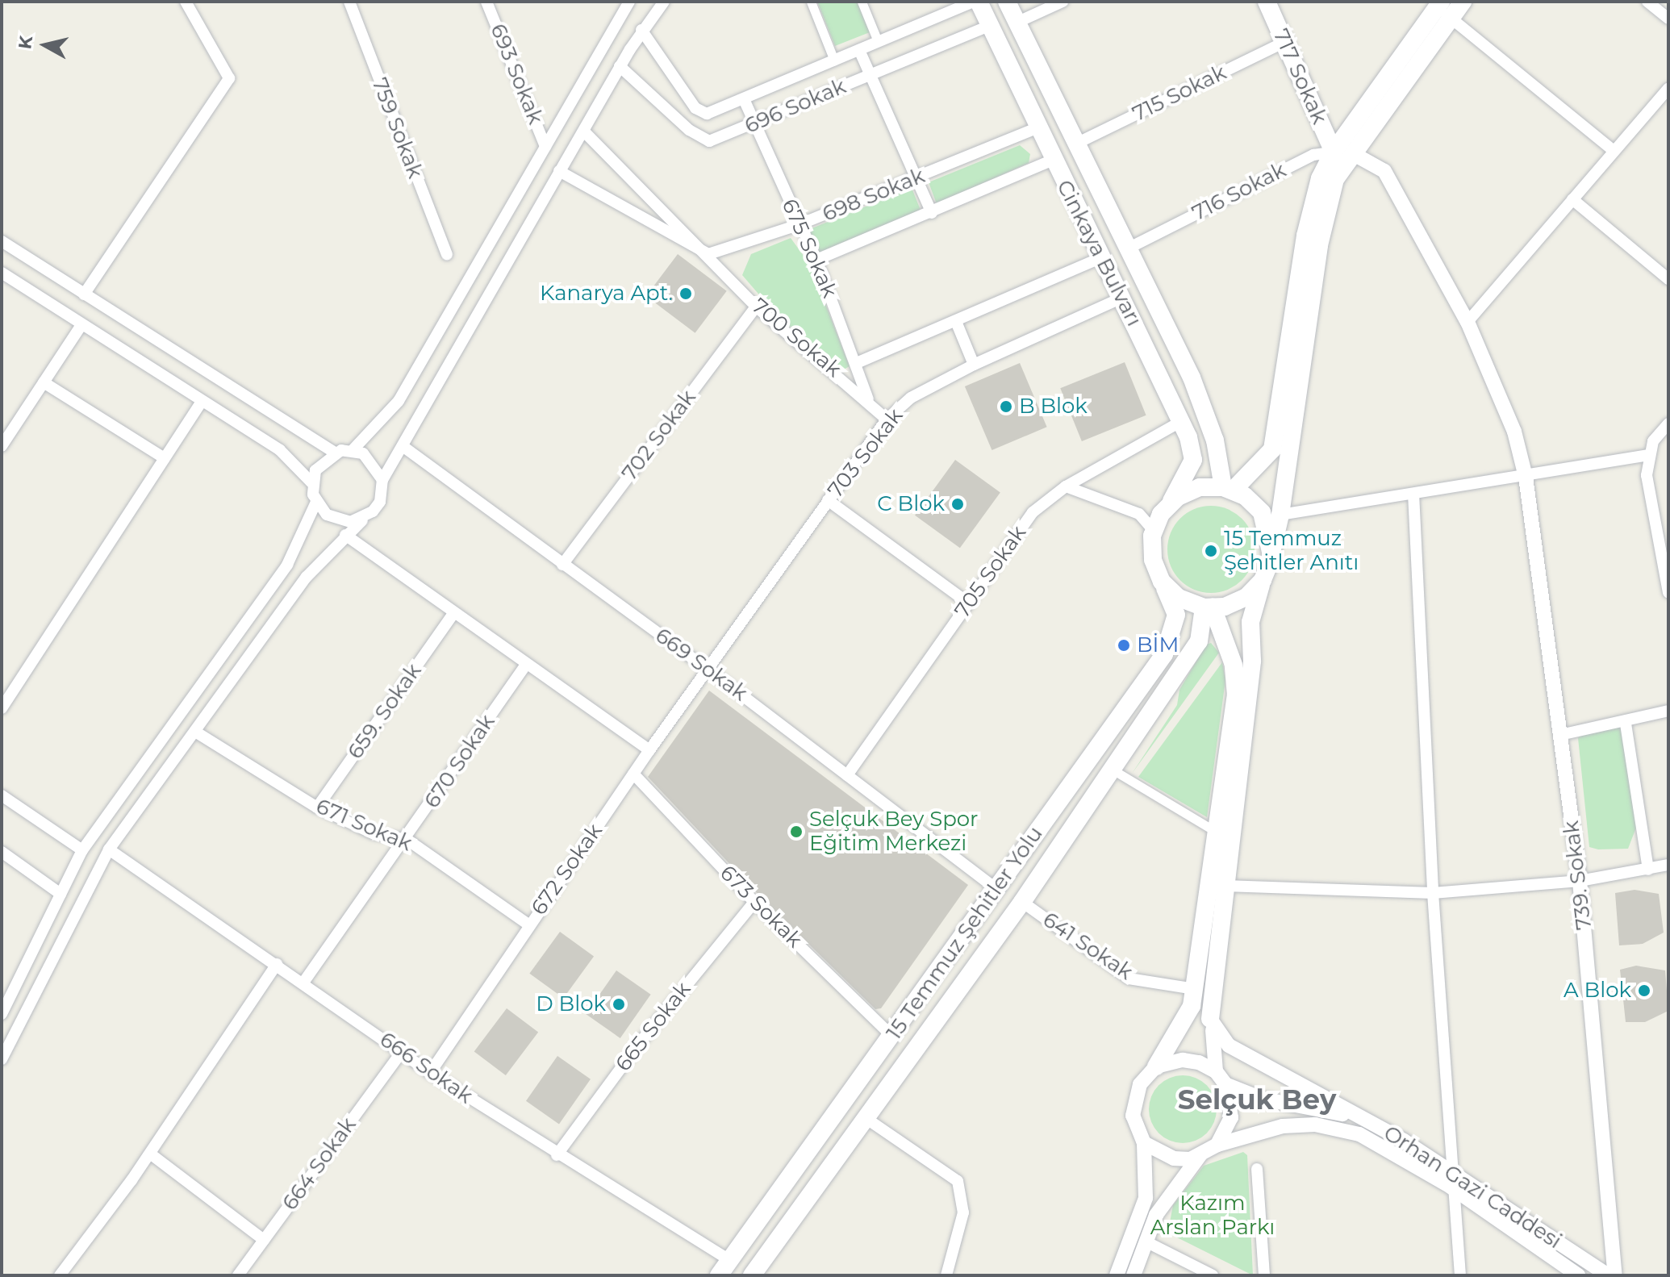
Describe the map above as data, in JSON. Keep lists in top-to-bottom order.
{
  "streets": {
    "main road": ["717 Sokak", "Cinkaya Bulvarı", "15 Temmuz Şehitler Yolu"],
    "street": [
      "693 Sokak",
      "715 Sokak",
      "696 Sokak",
      "759 Sokak",
      "716 Sokak",
      "698 Sokak",
      "675 Sokak",
      "700 Sokak",
      "702 Sokak",
      "703 Sokak",
      "705 Sokak",
      "669 Sokak",
      "659. Sokak",
      "670 Sokak",
      "671 Sokak",
      "672 Sokak",
      "739. Sokak",
      "673 Sokak",
      "641 Sokak",
      "665 Sokak",
      "666 Sokak",
      "664 Sokak",
      "Orhan Gazi Caddesi"
    ]
  },
  "crossings": [
    ["717 Sokak", "715 Sokak"],
    ["717 Sokak", "716 Sokak"],
    ["715 Sokak", "Cinkaya Bulvarı"],
    ["696 Sokak", "675 Sokak"],
    ["696 Sokak", "Cinkaya Bulvarı"],
    ["716 Sokak", "Cinkaya Bulvarı"],
    ["716 Sokak", "739. Sokak"],
    ["698 Sokak", "675 Sokak"],
    ["698 Sokak", "Cinkaya Bulvarı"],
    ["698 Sokak", "700 Sokak"],
    ["675 Sokak", "700 Sokak"],
    ["Cinkaya Bulvarı", "703 Sokak"],
    ["Cinkaya Bulvarı", "705 Sokak"],
    ["Cinkaya Bulvarı", "15 Temmuz Şehitler Yolu"],
    ["700 Sokak", "702 Sokak"],
    ["700 Sokak", "703 Sokak"],
    ["702 Sokak", "669 Sokak"],
    ["703 Sokak", "669 Sokak"],
    ["703 Sokak", "672 Sokak"],
    ["705 Sokak", "669 Sokak"],
    ["669 Sokak", "672 Sokak"],
    ["669 Sokak", "15 Temmuz Şehitler Yolu"],
    ["659. Sokak", "671 Sokak"],
    ["670 Sokak", "671 Sokak"],
    ["670 Sokak", "666 Sokak"],
    ["671 Sokak", "672 Sokak"],
    ["672 Sokak", "673 Sokak"],
    ["672 Sokak", "666 Sokak"],
    ["673 Sokak", "15 Temmuz Şehitler Yolu"],
    ["673 Sokak", "665 Sokak"],
    ["15 Temmuz Şehitler Yolu", "641 Sokak"],
    ["15 Temmuz Şehitler Yolu", "666 Sokak"],
    ["665 Sokak", "666 Sokak"],
    ["666 Sokak", "664 Sokak"]
  ],
  "districts": ["Selçuk Bey"],
  "parks": ["Kazım Arslan Parkı"],
  "places": [
    "Kanarya Apt.",
    "B Blok",
    "C Blok",
    "15 Temmuz Şehitler Anıtı",
    "BİM",
    "Selçuk Bey Spor Eğitim Merkezi",
    "A Blok",
    "D Blok"
  ],
  "north": "left"
}
